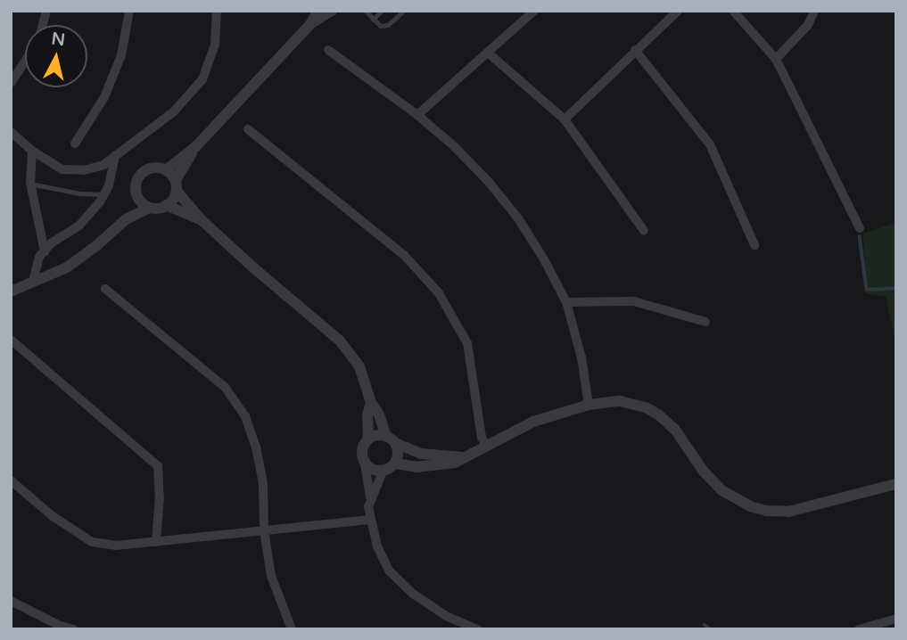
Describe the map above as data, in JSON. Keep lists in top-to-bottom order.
{
  "north": "top"
}
